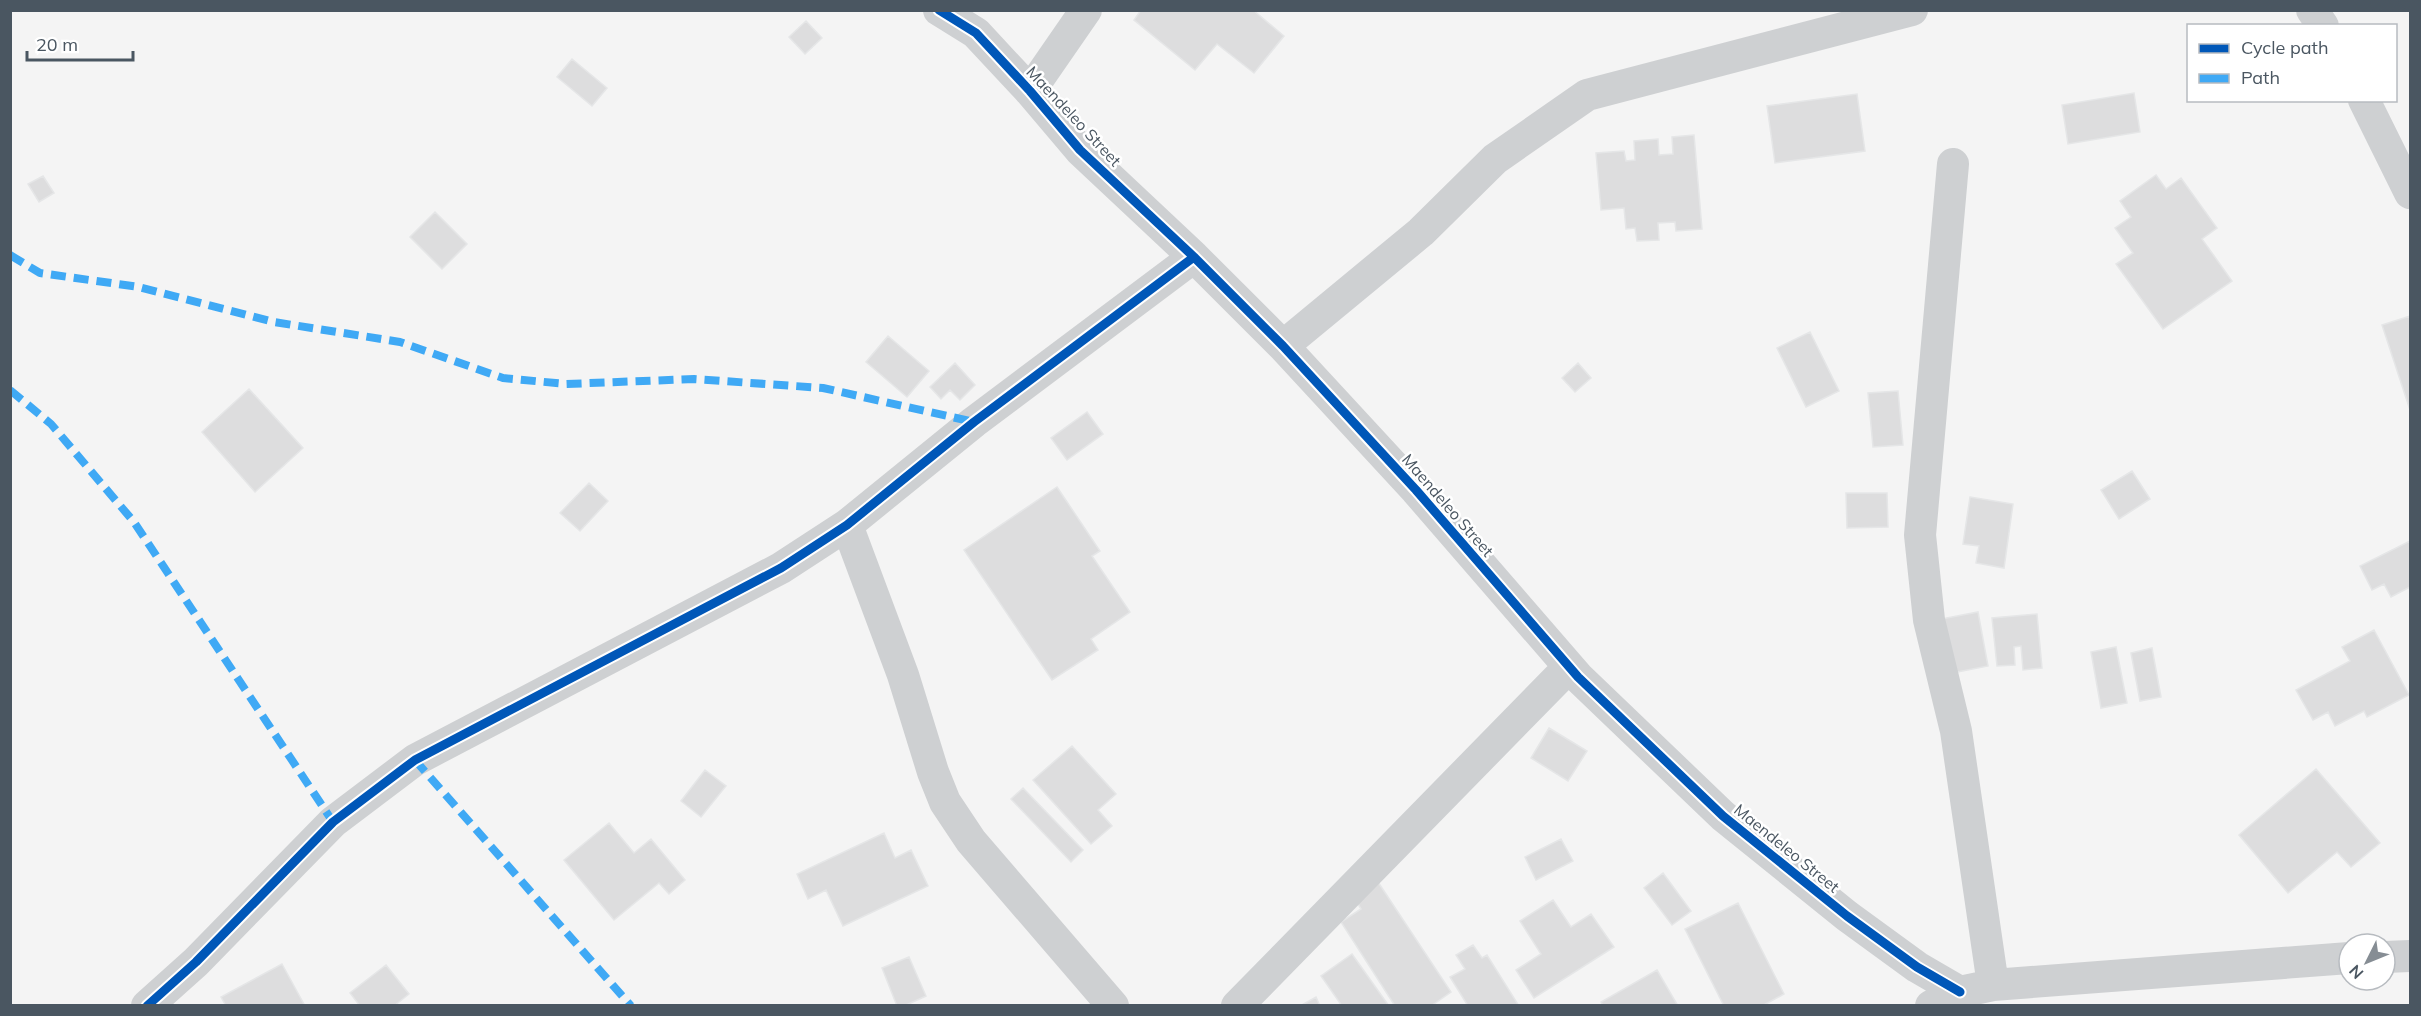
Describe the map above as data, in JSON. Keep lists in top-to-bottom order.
{
  "streets": {
    "street": ["Maendeleo Street"]
  },
  "legend": ["Cycle path", "Path"],
  "scale_bar": "20 m",
  "north": "bottom left"
}
